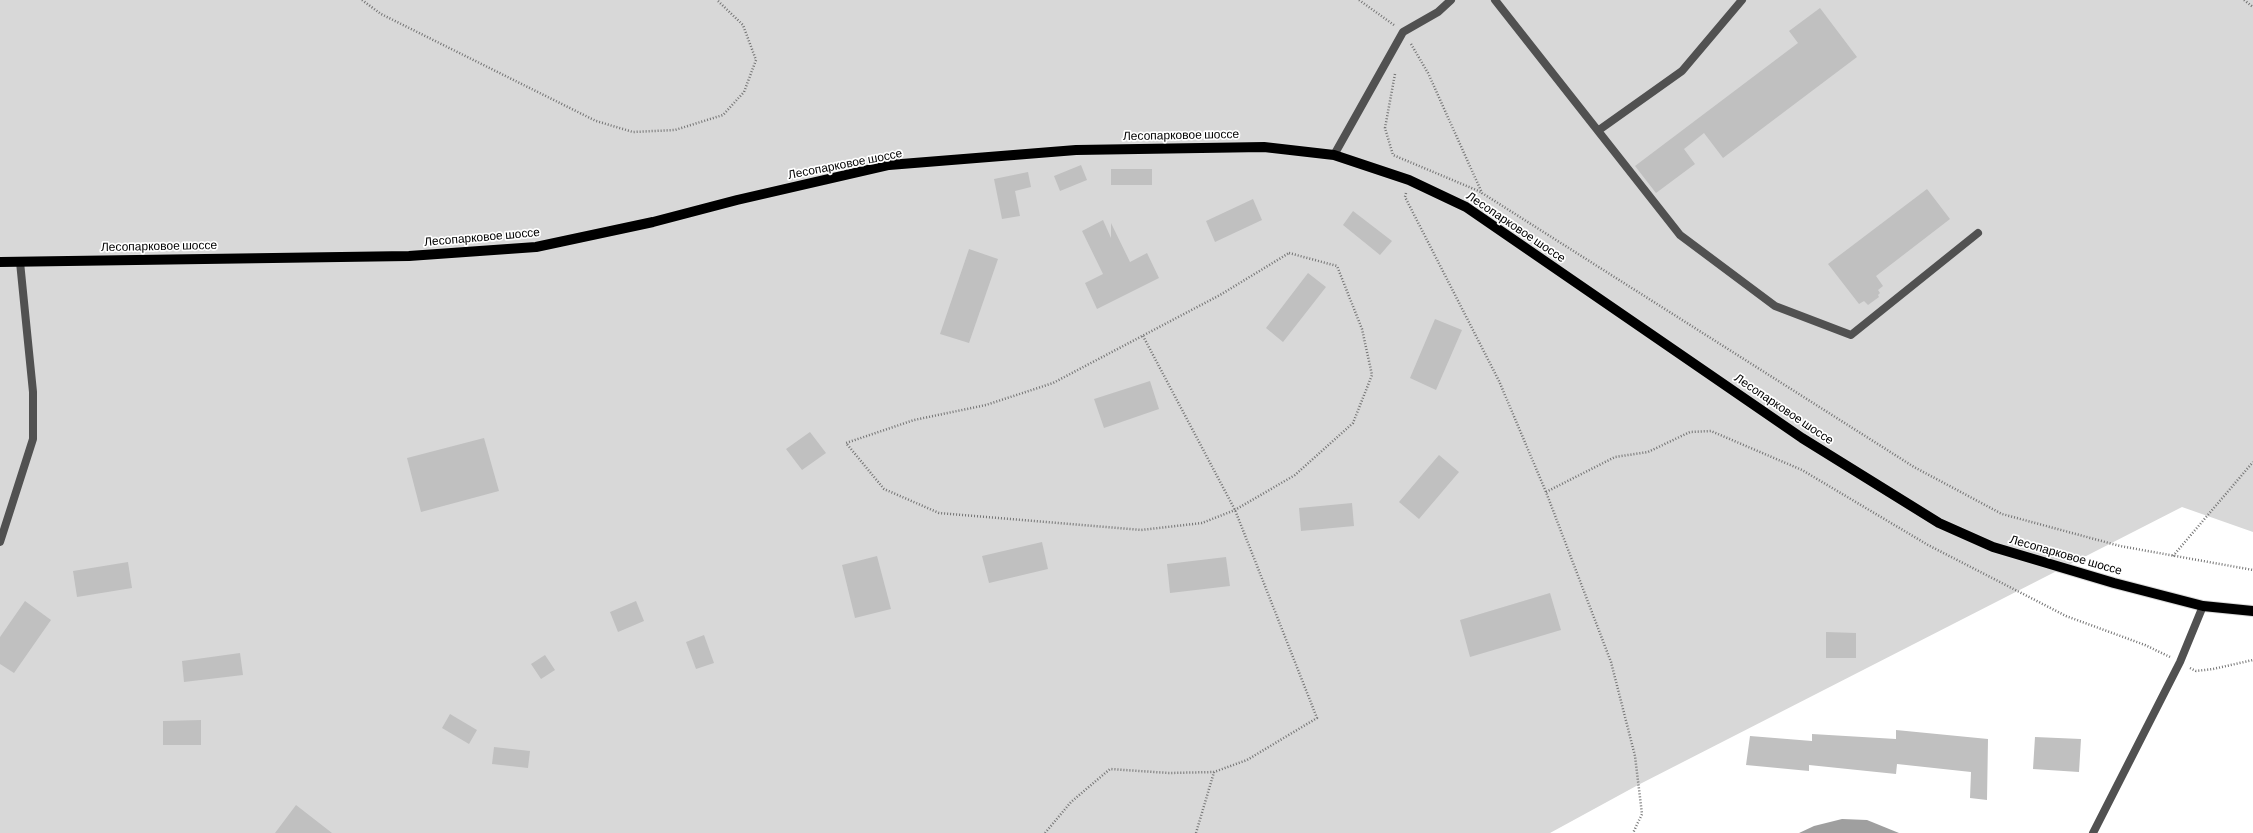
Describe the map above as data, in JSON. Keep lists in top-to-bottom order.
{
  "streets": {
    "main road": ["Лесопарковое шоссе"]
  }
}
